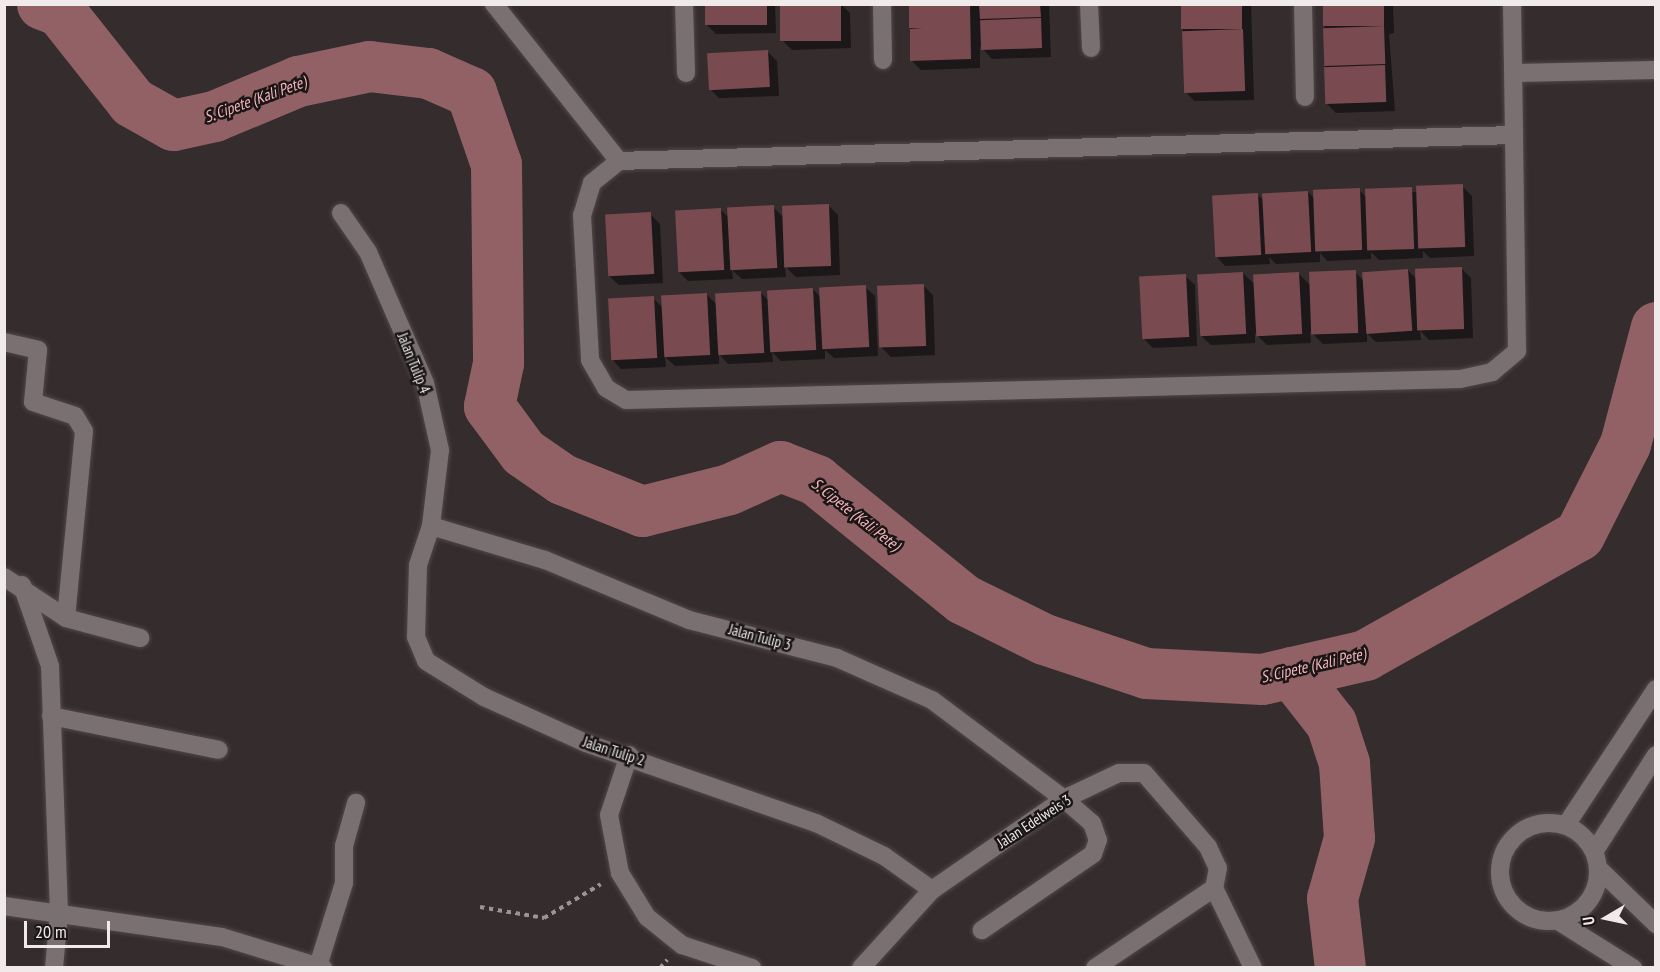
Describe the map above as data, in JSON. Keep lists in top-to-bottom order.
{
  "streets": {
    "street": [
      "Jalan Tulip 4",
      "Jalan Tulip 3",
      "Jalan Tulip 2",
      "Jalan Edelweis 3"
    ]
  },
  "crossings": [
    ["Jalan Tulip 4", "Jalan Tulip 3"],
    ["Jalan Tulip 4", "Jalan Tulip 2"],
    ["Jalan Tulip 3", "Jalan Tulip 2"],
    ["Jalan Tulip 3", "Jalan Edelweis 3"],
    ["Jalan Tulip 2", "Jalan Edelweis 3"]
  ],
  "water": ["S. Cipete (Kali Pete)"],
  "scale_bar": "20 m",
  "north": "left"
}
